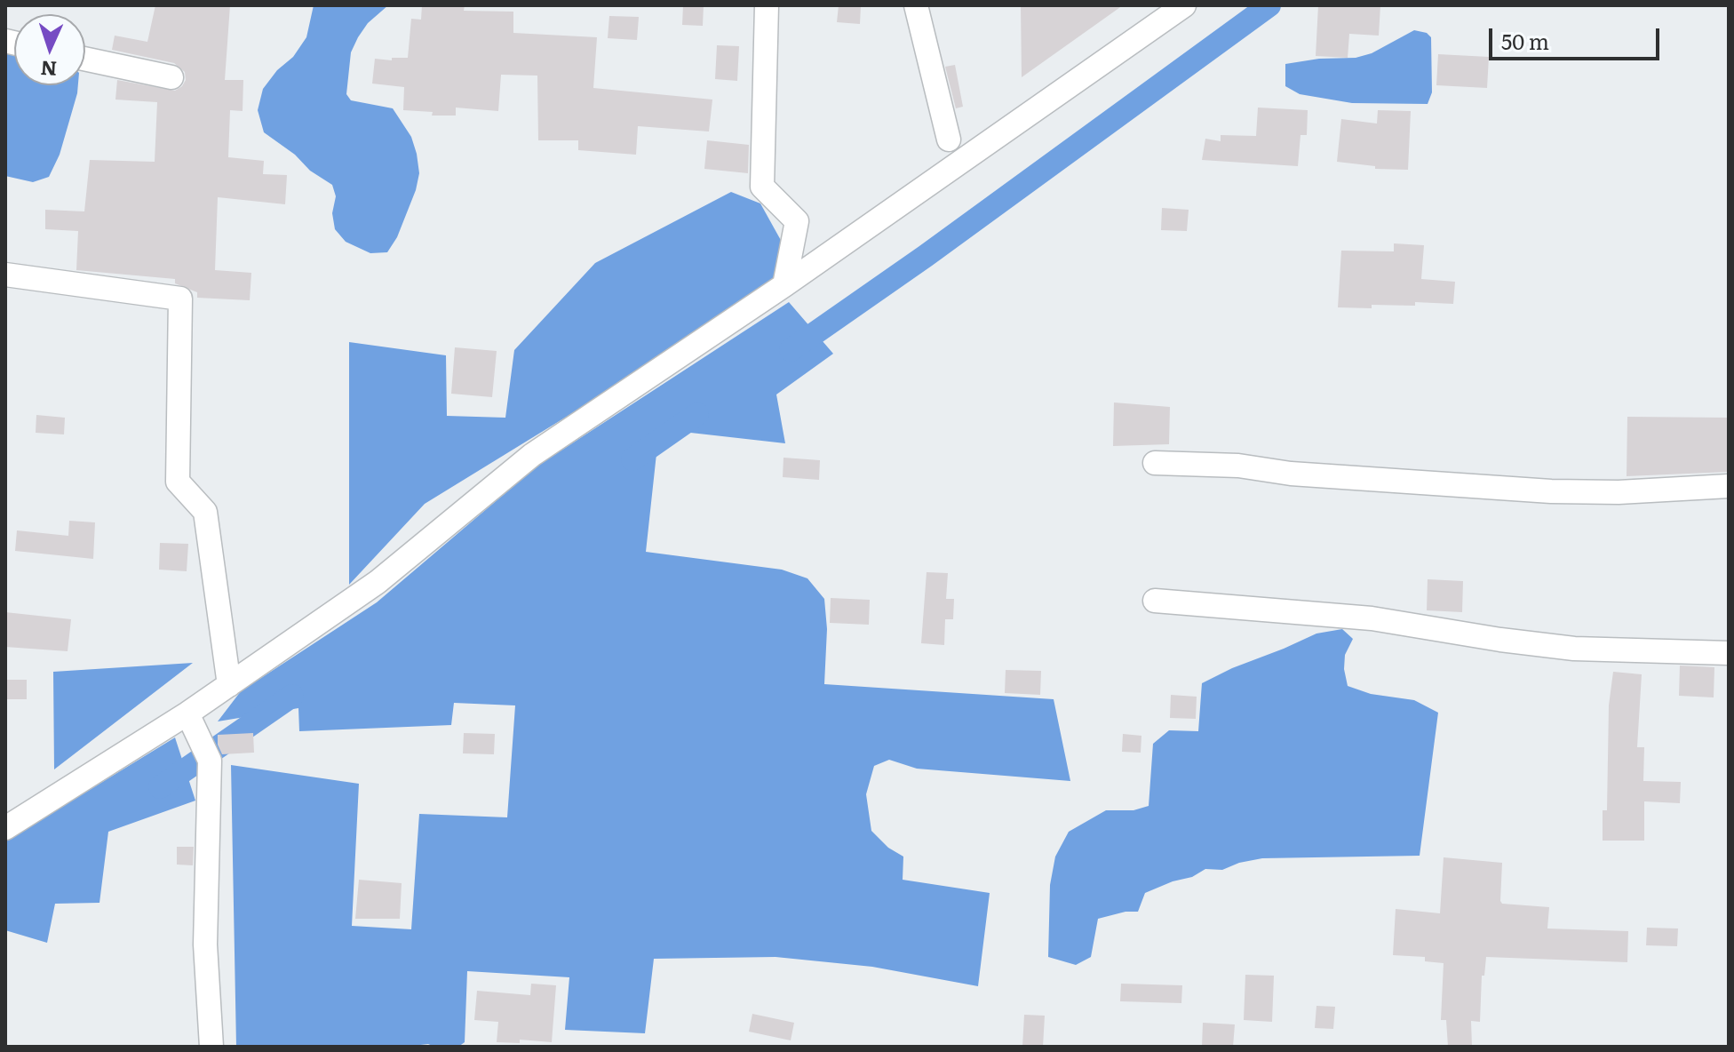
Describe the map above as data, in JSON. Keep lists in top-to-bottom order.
{
  "scale_bar": "50 m",
  "north": "bottom"
}
